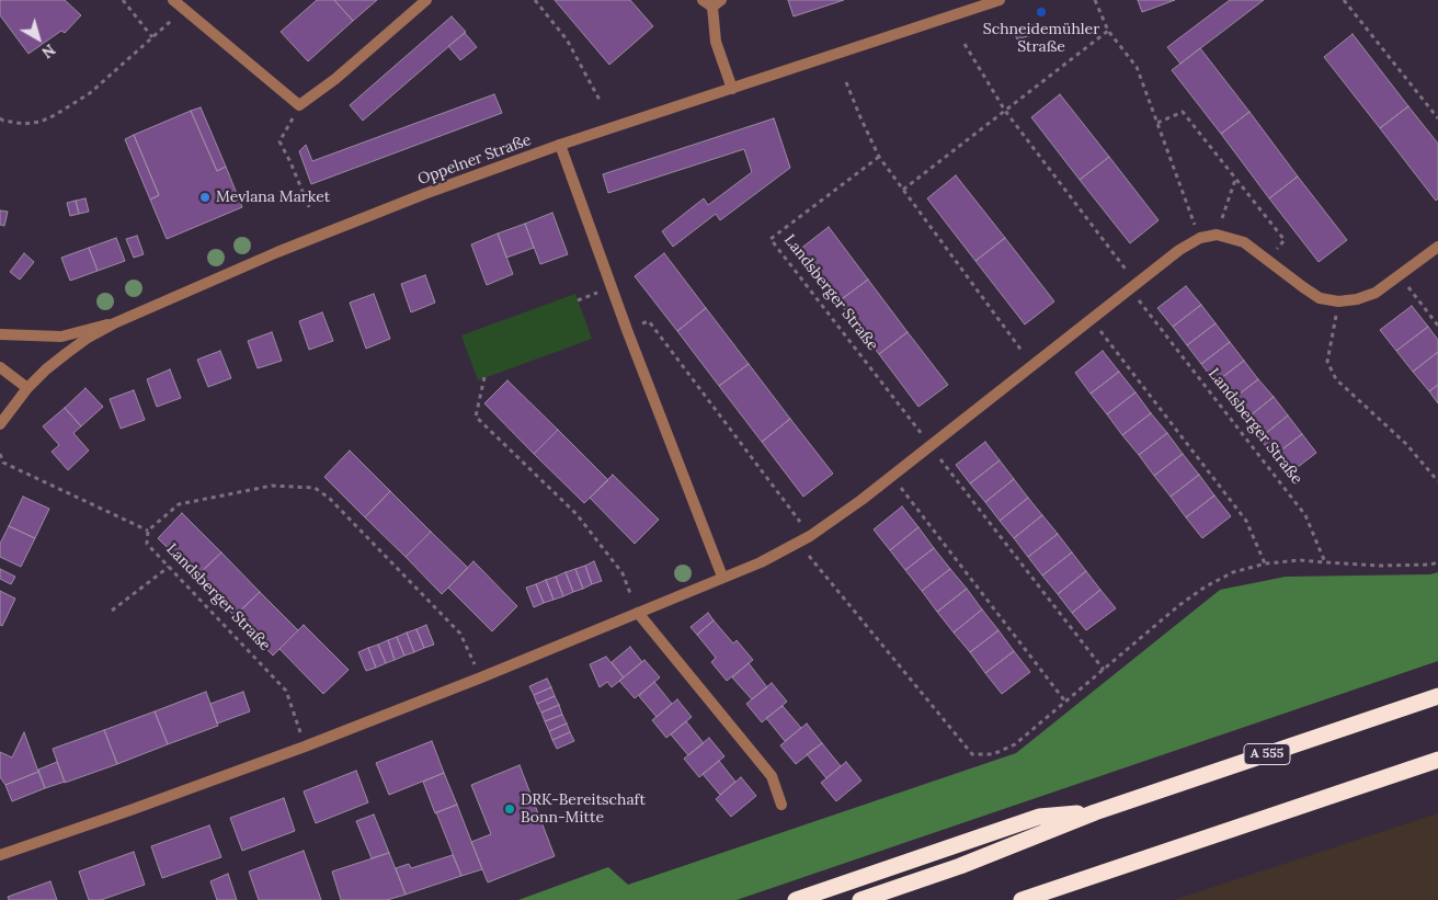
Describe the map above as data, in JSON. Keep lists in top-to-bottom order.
{
  "streets": {
    "highway": ["A 555"],
    "street": ["Oppelner Straße"],
    "path": ["Landsberger Straße"]
  },
  "places": ["Schneidemühler Straße", "Mevlana Market", "DRK-Bereitschaft Bonn-Mitte"],
  "north": "bottom right"
}
